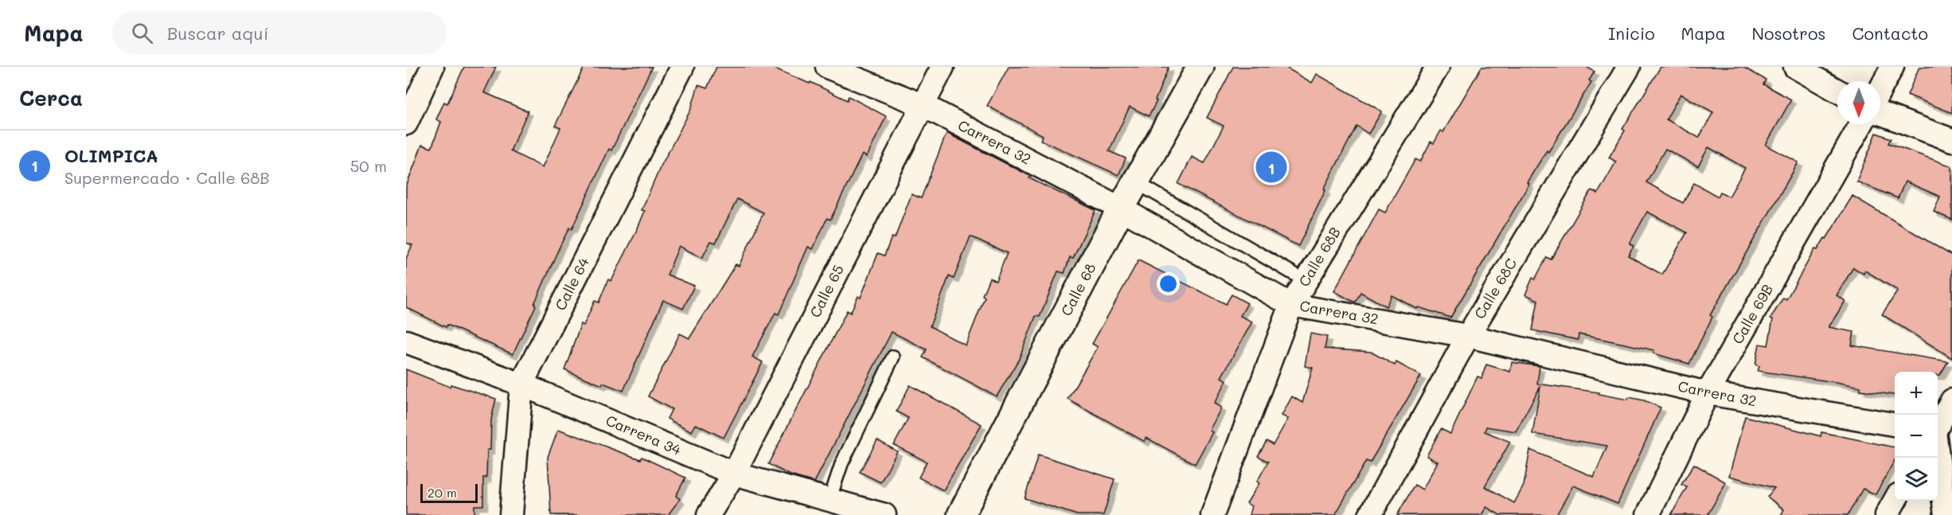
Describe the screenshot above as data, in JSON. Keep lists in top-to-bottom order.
{
  "streets": {
    "street": [
      "Carrera 32",
      "Calle 68B",
      "Calle 64",
      "Calle 68C",
      "Calle 68",
      "Calle 65",
      "Calle 69B",
      "Carrera 34"
    ]
  },
  "crossings": [
    ["Carrera 32", "Calle 68B"],
    ["Carrera 32", "Calle 68C"],
    ["Carrera 32", "Calle 68"],
    ["Carrera 32", "Calle 65"],
    ["Carrera 32", "Calle 69B"],
    ["Calle 64", "Carrera 34"],
    ["Calle 65", "Carrera 34"]
  ],
  "scale_bar": "20 m",
  "north": "bottom",
  "page": {
    "header": "Mapa",
    "search": "Buscar aquí",
    "nav": [
      "Inicio",
      "Mapa",
      "Nosotros",
      "Contacto"
    ],
    "heading": "Cerca",
    "list": [
      {
        "mark": "1",
        "name": "OLIMPICA",
        "note": "Supermercado · Calle 68B",
        "value": "50 m"
      }
    ],
    "pins": "1",
    "map_buttons": ["+", "−"],
    "scale": "20 m"
  }
}
